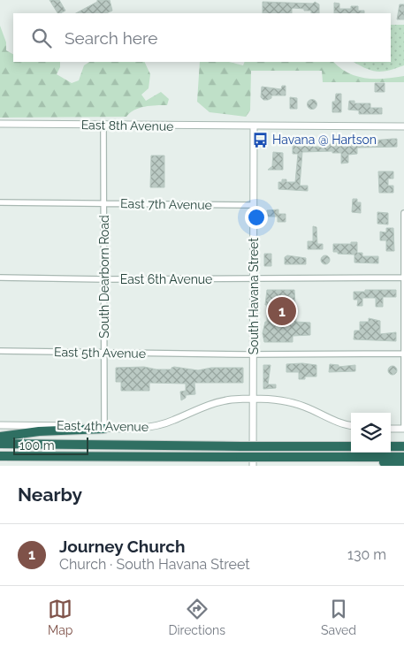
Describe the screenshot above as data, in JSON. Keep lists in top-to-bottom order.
{
  "streets": {
    "street": [
      "East 8th Avenue",
      "East 7th Avenue",
      "South Dearborn Road",
      "East 6th Avenue",
      "South Havana Street",
      "East 5th Avenue",
      "East 4th Avenue"
    ]
  },
  "crossings": [
    ["East 8th Avenue", "South Dearborn Road"],
    ["East 8th Avenue", "South Havana Street"],
    ["East 7th Avenue", "South Dearborn Road"],
    ["East 7th Avenue", "South Havana Street"],
    ["South Dearborn Road", "East 6th Avenue"],
    ["South Dearborn Road", "East 5th Avenue"],
    ["South Dearborn Road", "East 4th Avenue"],
    ["East 6th Avenue", "South Havana Street"],
    ["South Havana Street", "East 5th Avenue"],
    ["South Havana Street", "East 4th Avenue"]
  ],
  "places": {
    "bus stop": ["Havana @ Hartson"]
  },
  "scale_bar": "100 m",
  "page": {
    "search": "Search here",
    "pins": "1",
    "scale": "100 m",
    "heading": "Nearby",
    "list": [
      {
        "mark": "1",
        "name": "Journey Church",
        "note": "Church · South Havana Street",
        "value": "130 m"
      }
    ],
    "nav": ["Map", "Directions", "Saved"]
  }
}
